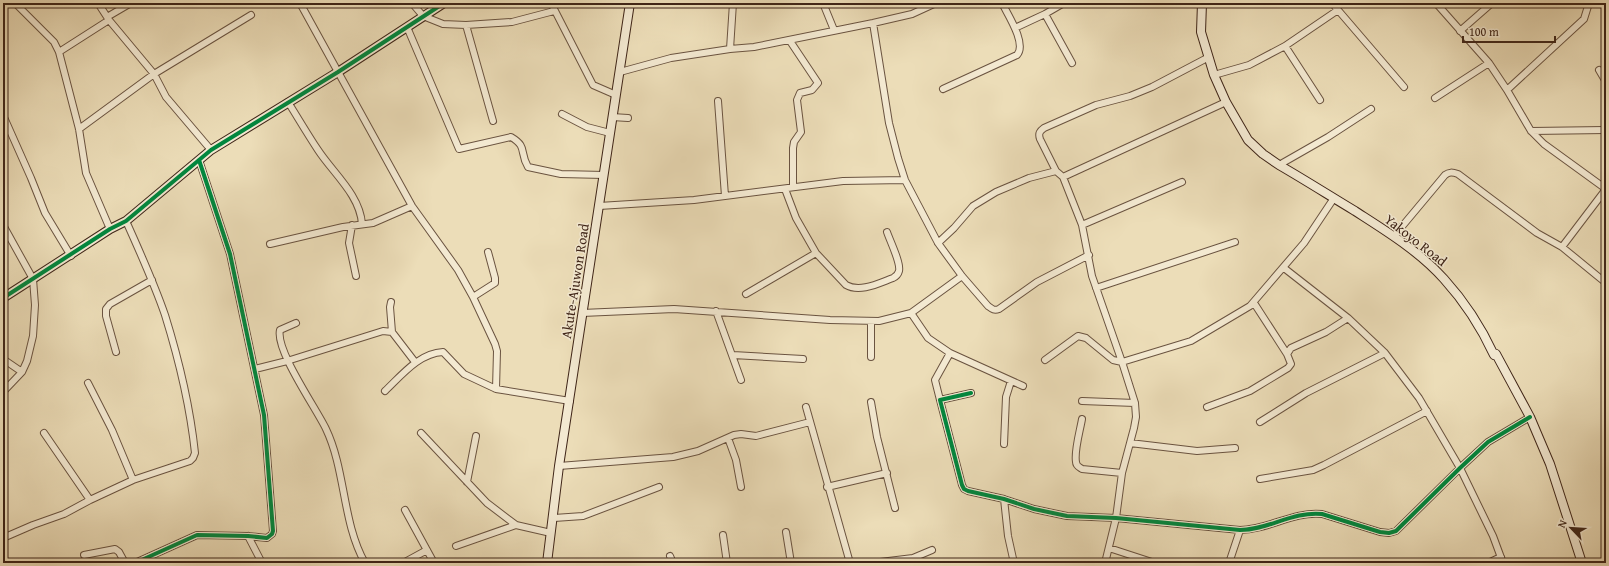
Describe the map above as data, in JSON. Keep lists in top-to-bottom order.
{
  "streets": {
    "main road": ["Yakoyo Road", "Akute-Ajuwon Road"]
  },
  "scale_bar": "100 m",
  "north": "top left"
}
